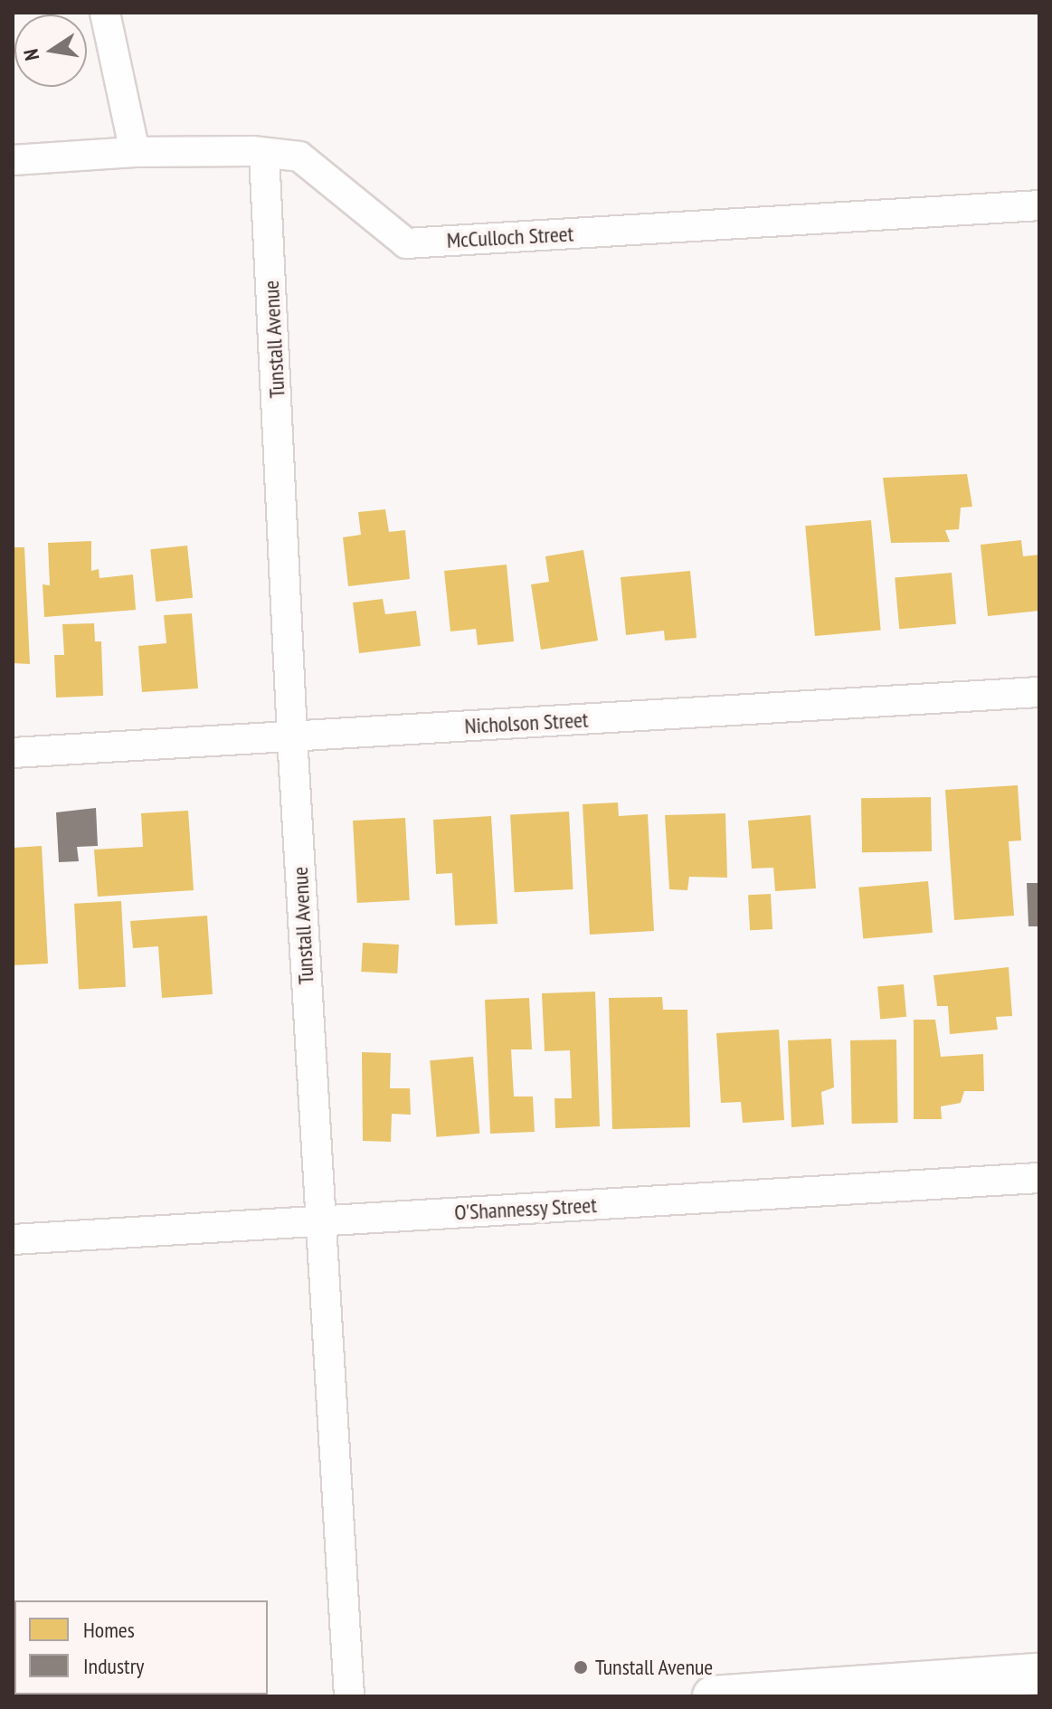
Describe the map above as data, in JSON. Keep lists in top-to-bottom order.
{
  "streets": {
    "street": [
      "McCulloch Street",
      "Tunstall Avenue",
      "Nicholson Street",
      "O'Shannessy Street"
    ]
  },
  "crossings": [
    ["McCulloch Street", "Tunstall Avenue"],
    ["Tunstall Avenue", "Nicholson Street"],
    ["Tunstall Avenue", "O'Shannessy Street"]
  ],
  "places": ["Tunstall Avenue"],
  "legend": ["Homes", "Industry"],
  "north": "left"
}
